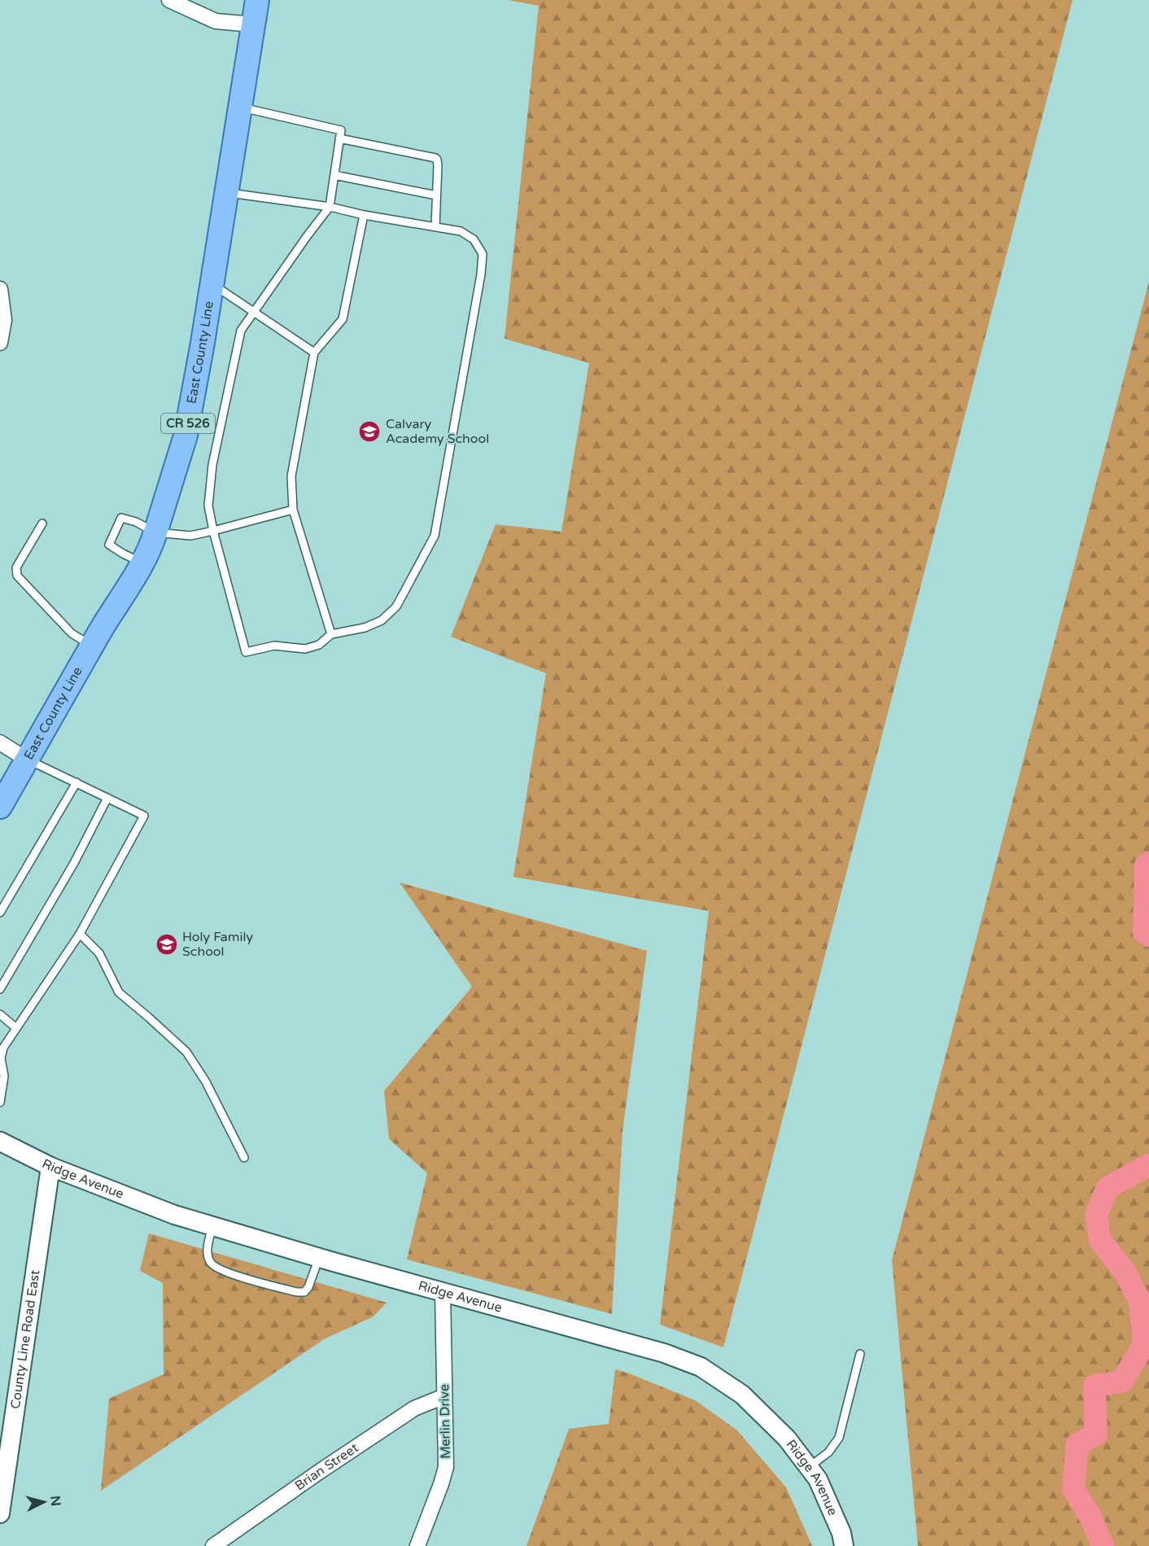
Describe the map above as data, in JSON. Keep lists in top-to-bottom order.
{
  "streets": {
    "main road": ["East County Line", "CR 526"],
    "street": [
      "Ridge Avenue",
      "County Line Road East",
      "Merlin Drive",
      "Brian Street"
    ]
  },
  "crossings": [
    ["Ridge Avenue", "County Line Road East"],
    ["Ridge Avenue", "Merlin Drive"],
    ["Merlin Drive", "Brian Street"]
  ],
  "places": {
    "school or university": ["Calvary Academy School", "Holy Family School"]
  },
  "north": "right"
}
